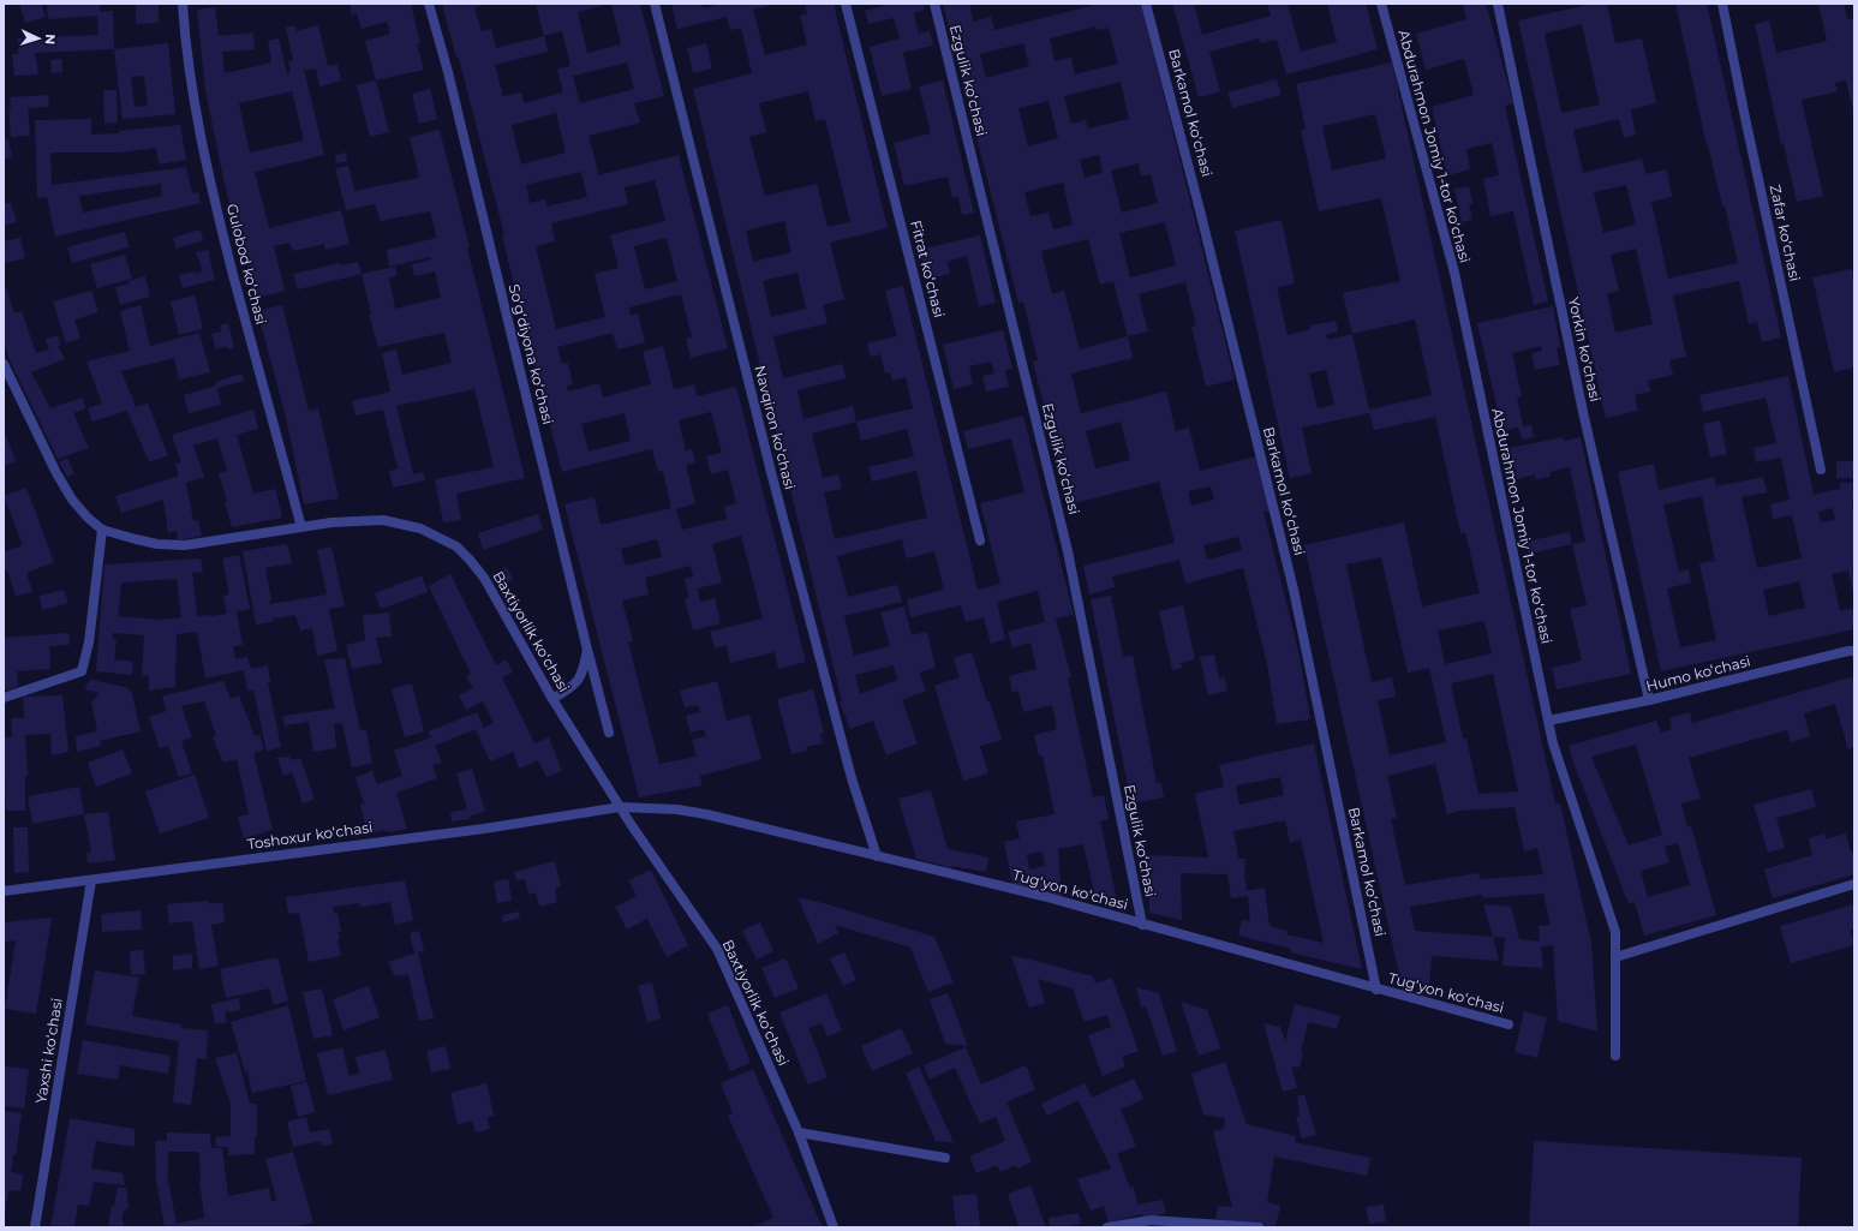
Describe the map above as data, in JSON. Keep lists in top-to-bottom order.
{
  "streets": {
    "street": [
      "Ezgulik koʻchasi",
      "Barkamol koʻchasi",
      "Abdurahmon Jomiy 1-tor koʻchasi",
      "Zafar koʻchasi",
      "Gulobod koʻchasi",
      "Fitrat koʻchasi",
      "Yorkin koʻchasi",
      "Soʻgʻdiyona koʻchasi",
      "Navqiron koʻchasi",
      "Baxtiyorlik koʻchasi",
      "Humo koʻchasi",
      "Toshoxur koʻchasi",
      "Tugʻyon koʻchasi",
      "Yaxshi koʻchasi"
    ]
  },
  "crossings": [
    ["Ezgulik koʻchasi", "Tugʻyon koʻchasi"],
    ["Barkamol koʻchasi", "Tugʻyon koʻchasi"],
    ["Abdurahmon Jomiy 1-tor koʻchasi", "Humo koʻchasi"],
    ["Gulobod koʻchasi", "Baxtiyorlik koʻchasi"],
    ["Yorkin koʻchasi", "Humo koʻchasi"],
    ["Soʻgʻdiyona koʻchasi", "Baxtiyorlik koʻchasi"],
    ["Navqiron koʻchasi", "Tugʻyon koʻchasi"],
    ["Baxtiyorlik koʻchasi", "Toshoxur koʻchasi"],
    ["Baxtiyorlik koʻchasi", "Tugʻyon koʻchasi"],
    ["Toshoxur koʻchasi", "Tugʻyon koʻchasi"],
    ["Toshoxur koʻchasi", "Yaxshi koʻchasi"]
  ],
  "north": "right"
}
